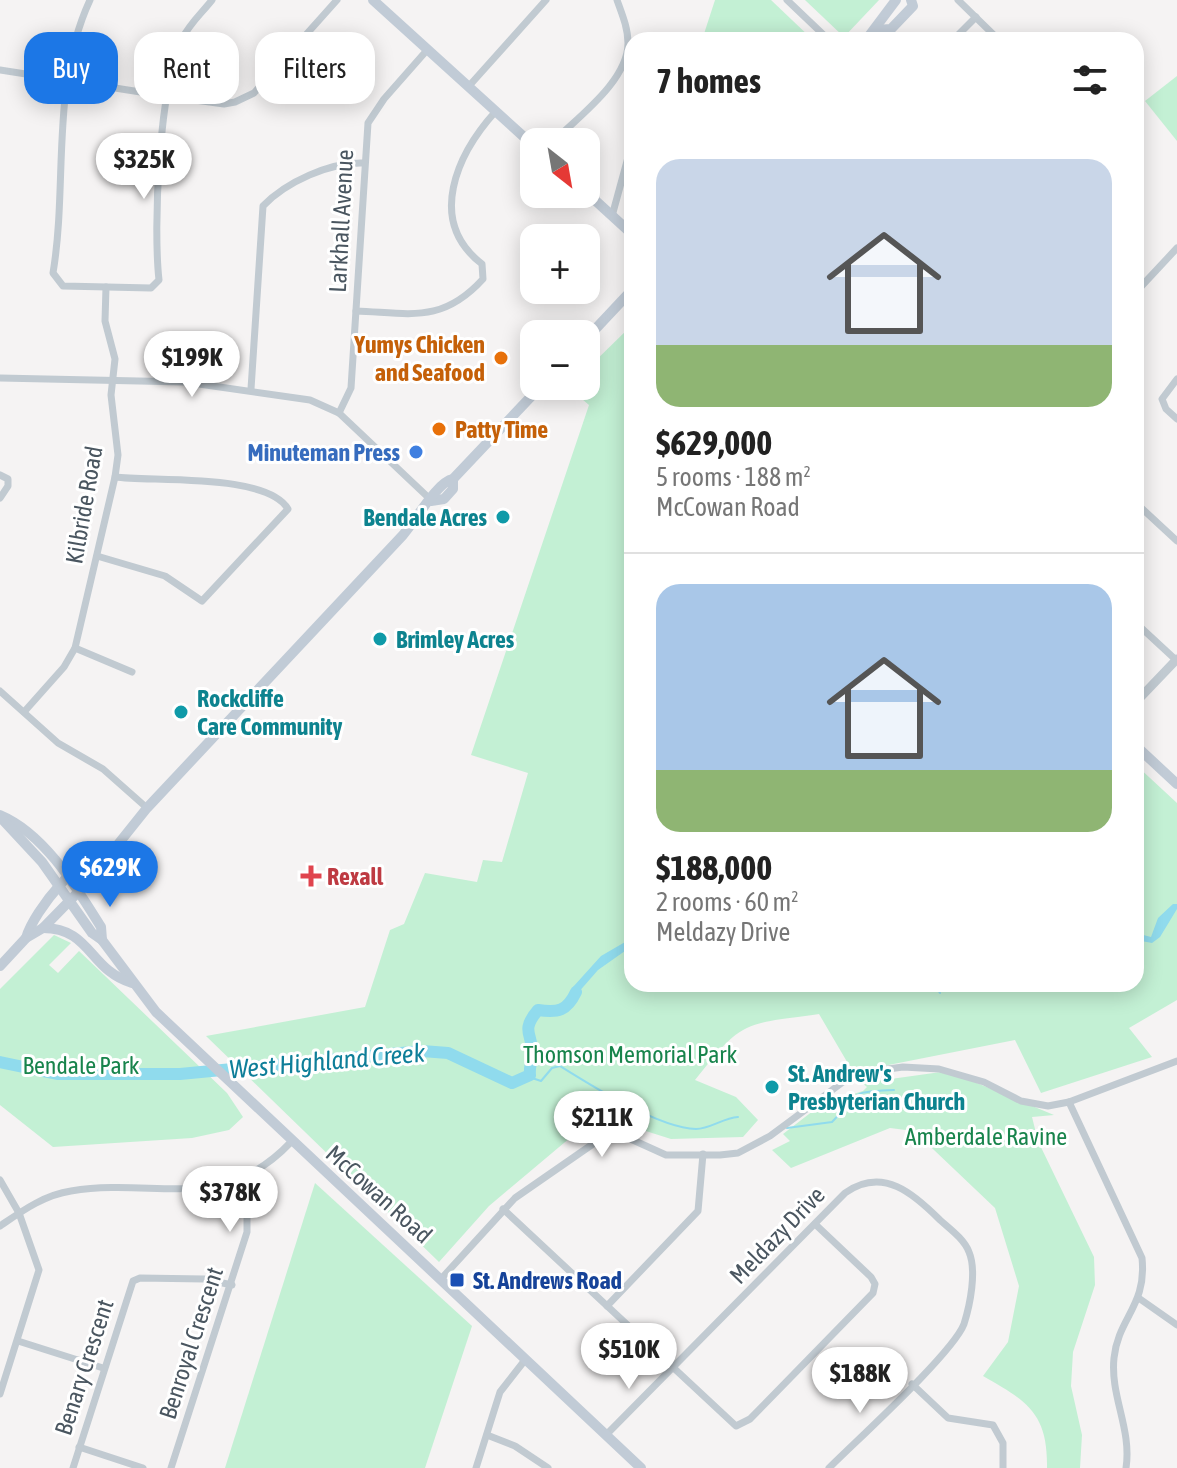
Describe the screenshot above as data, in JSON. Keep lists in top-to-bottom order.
{
  "streets": {
    "main road": ["McCowan Road"],
    "street": [
      "Larkhall Avenue",
      "Kilbride Road",
      "Meldazy Drive",
      "Benroyal Crescent",
      "Benary Crescent"
    ]
  },
  "crossings": [
    ["McCowan Road", "Meldazy Drive"],
    ["Benroyal Crescent", "Benary Crescent"]
  ],
  "water": ["West Highland Creek"],
  "parks": ["Thomson Memorial Park", "Bendale Park", "Amberdale Ravine"],
  "places": {
    "other": [
      "Yumys Chicken and Seafood",
      "Patty Time",
      "Minuteman Press",
      "Bendale Acres",
      "Brimley Acres",
      "Rockcliffe Care Community",
      "St. Andrew's Presbyterian Church"
    ],
    "health": ["Rexall"],
    "transit": ["St. Andrews Road"]
  },
  "north": "bottom right",
  "page": {
    "chip": ["Buy", "Rent", "Filters"],
    "heading": "7 homes",
    "map_buttons": ["+", "−"],
    "list": [
      {
        "name": "$629,000",
        "note": "5 rooms · 188 m² · McCowan Road"
      },
      {
        "name": "$188,000",
        "note": "2 rooms · 60 m² · Meldazy Drive"
      }
    ],
    "price": [
      "$325K",
      "$199K",
      "$629K",
      "$211K",
      "$378K",
      "$510K",
      "$188K"
    ]
  }
}
